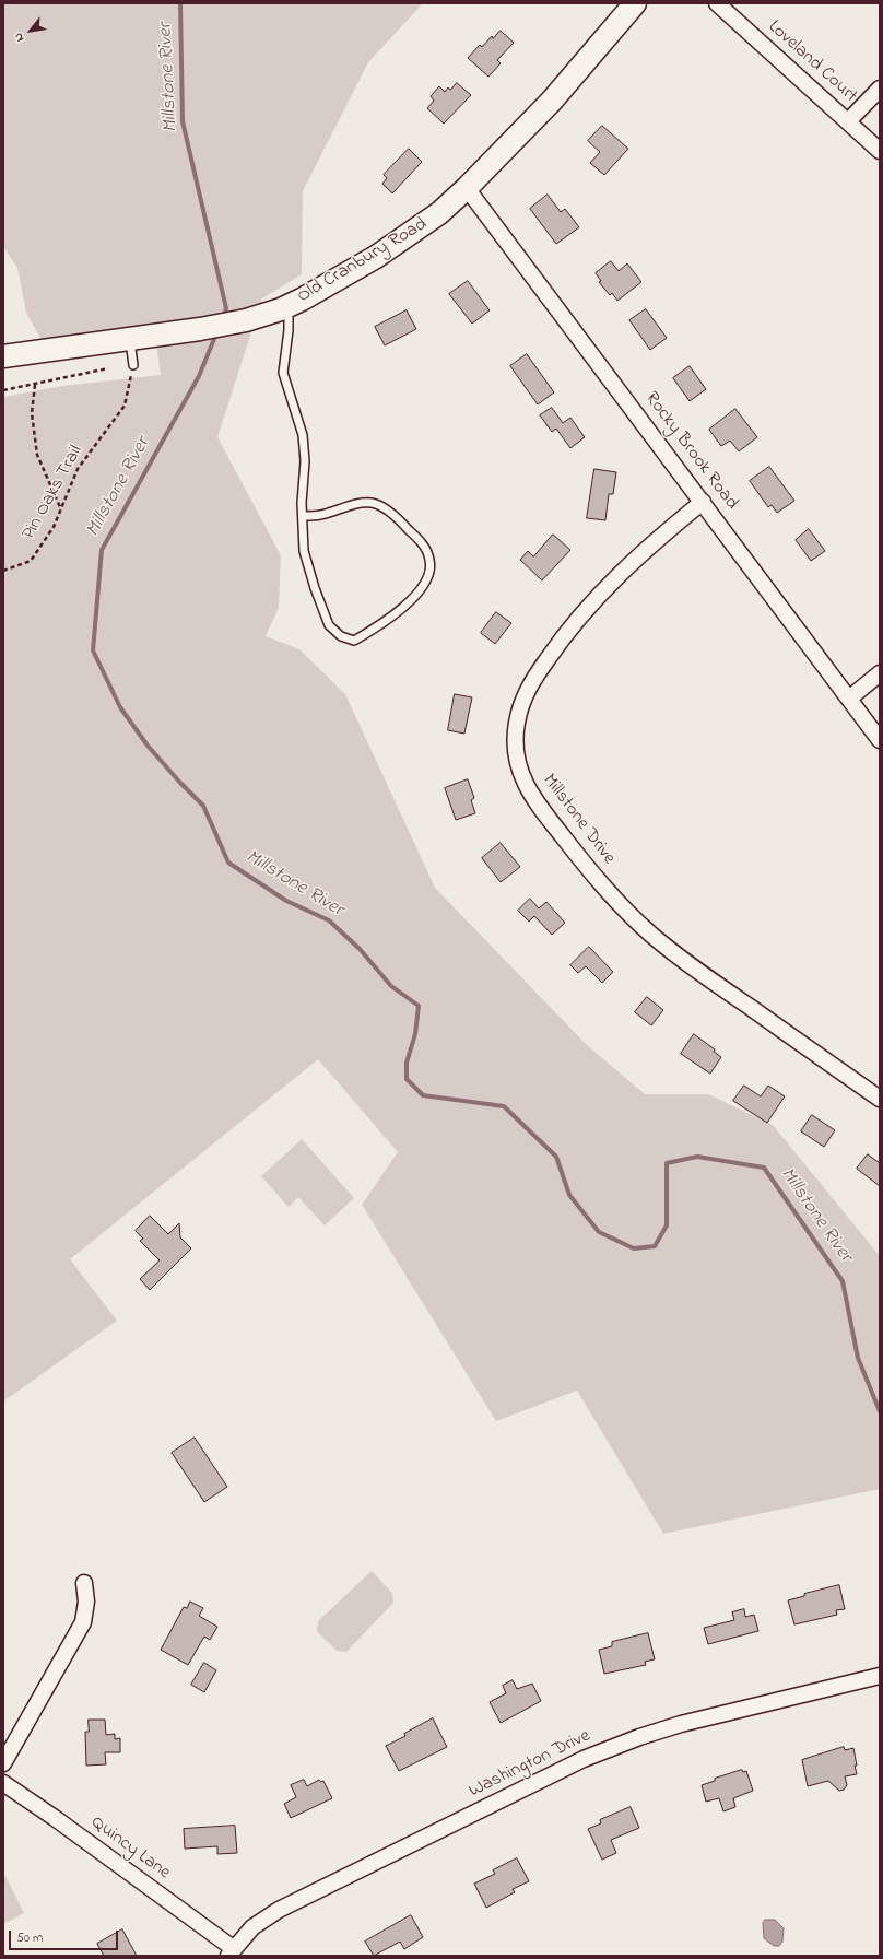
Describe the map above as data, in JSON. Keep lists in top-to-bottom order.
{
  "streets": {
    "street": [
      "Loveland Court",
      "Old Cranbury Road",
      "Rocky Brook Road",
      "Millstone Drive",
      "Washington Drive",
      "Quincy Lane"
    ],
    "path": ["Pin Oaks Trail"]
  },
  "crossings": [
    ["Old Cranbury Road", "Rocky Brook Road"],
    ["Rocky Brook Road", "Millstone Drive"],
    ["Washington Drive", "Quincy Lane"]
  ],
  "water": ["Millstone River"],
  "scale_bar": "50 m",
  "north": "bottom left"
}
